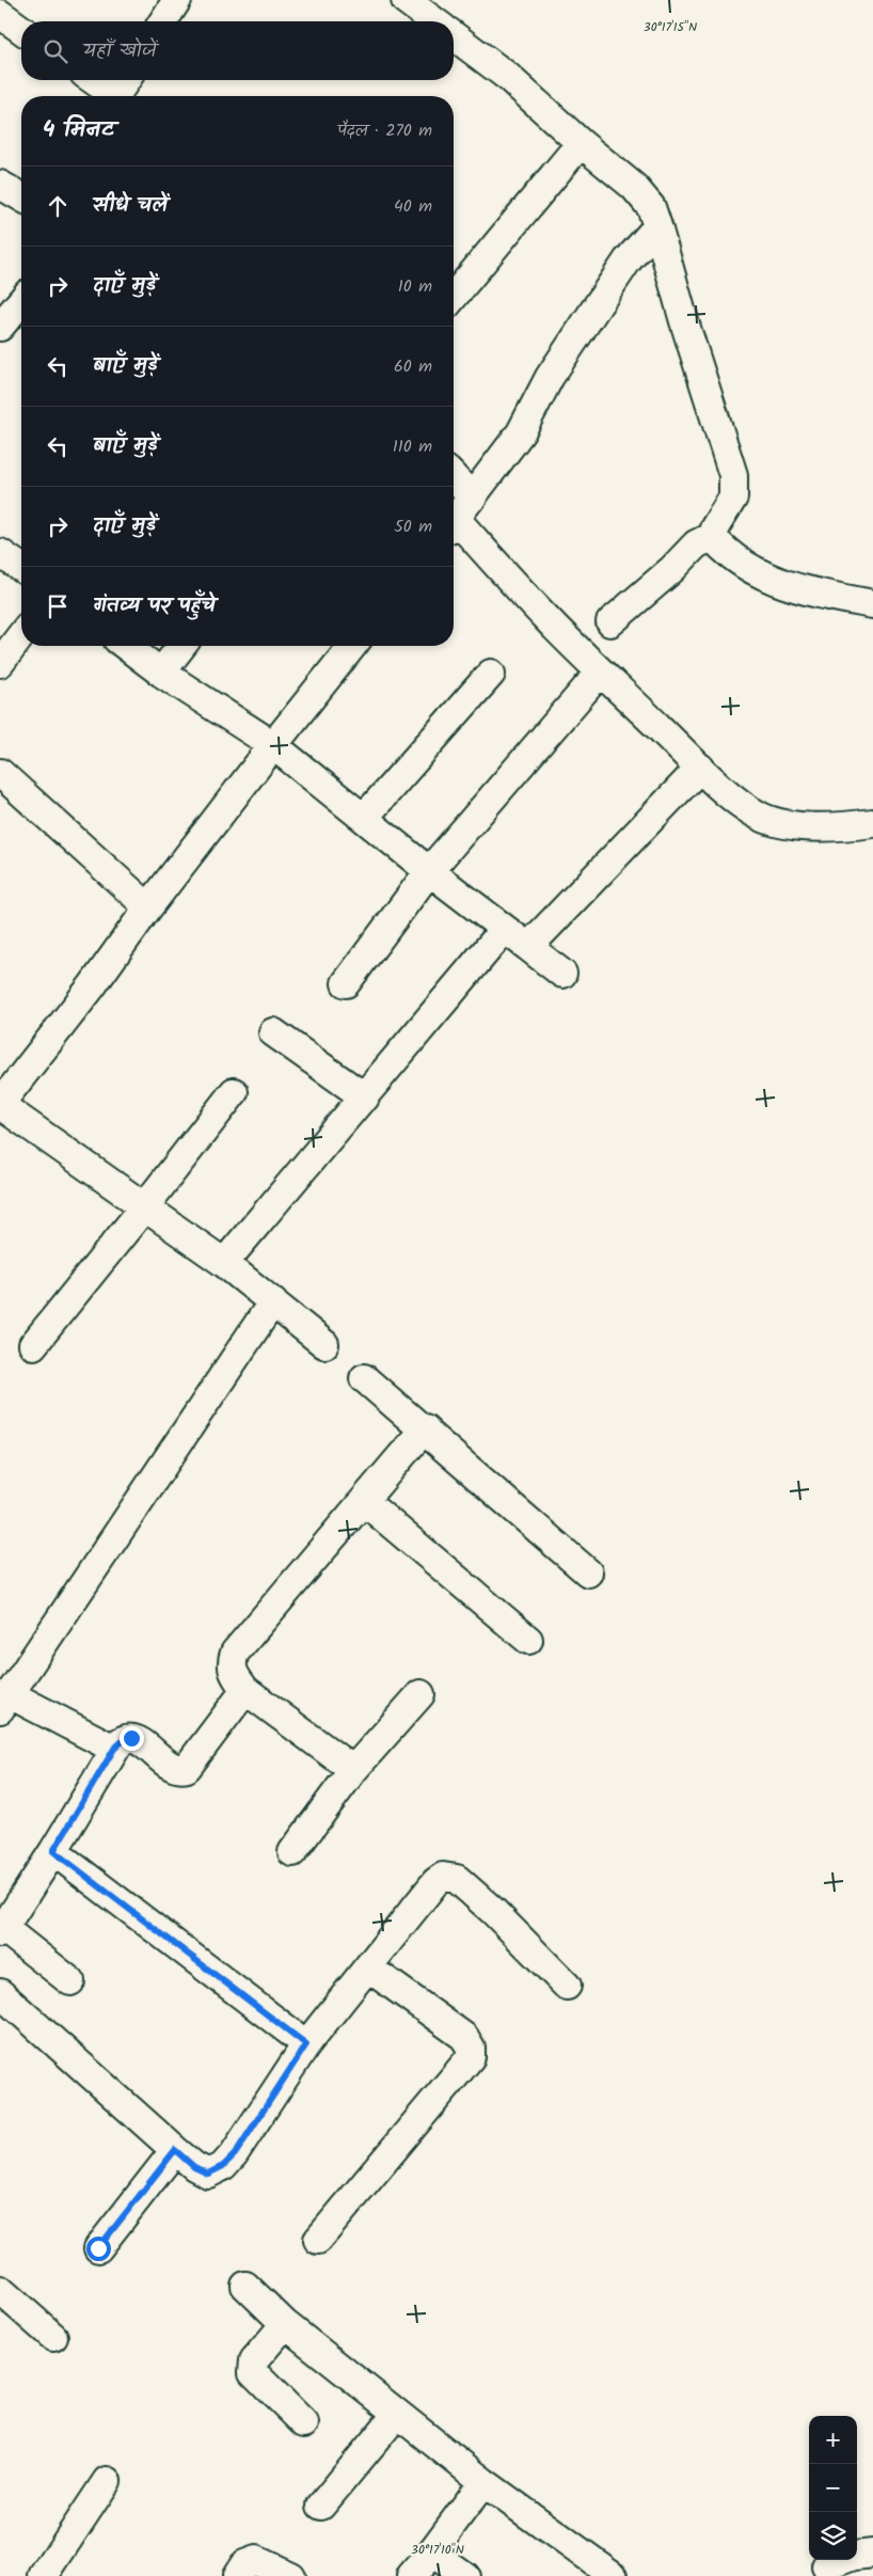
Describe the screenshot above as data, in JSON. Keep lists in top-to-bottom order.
{
  "page": {
    "search": "यहाँ खोजें",
    "heading": ["4 मिनट", "पैदल · 270 m"],
    "list": [
      ["सीधे चलें", "40 m"],
      ["दाएँ मुड़ें", "10 m"],
      ["बाएँ मुड़ें", "60 m"],
      ["बाएँ मुड़ें", "110 m"],
      ["दाएँ मुड़ें", "50 m"],
      "गंतव्य पर पहुँचे"
    ],
    "map_buttons": ["+", "−"]
  },
  "coordinates": ["30°17'15\"N", "30°17'10\"N"]
}
